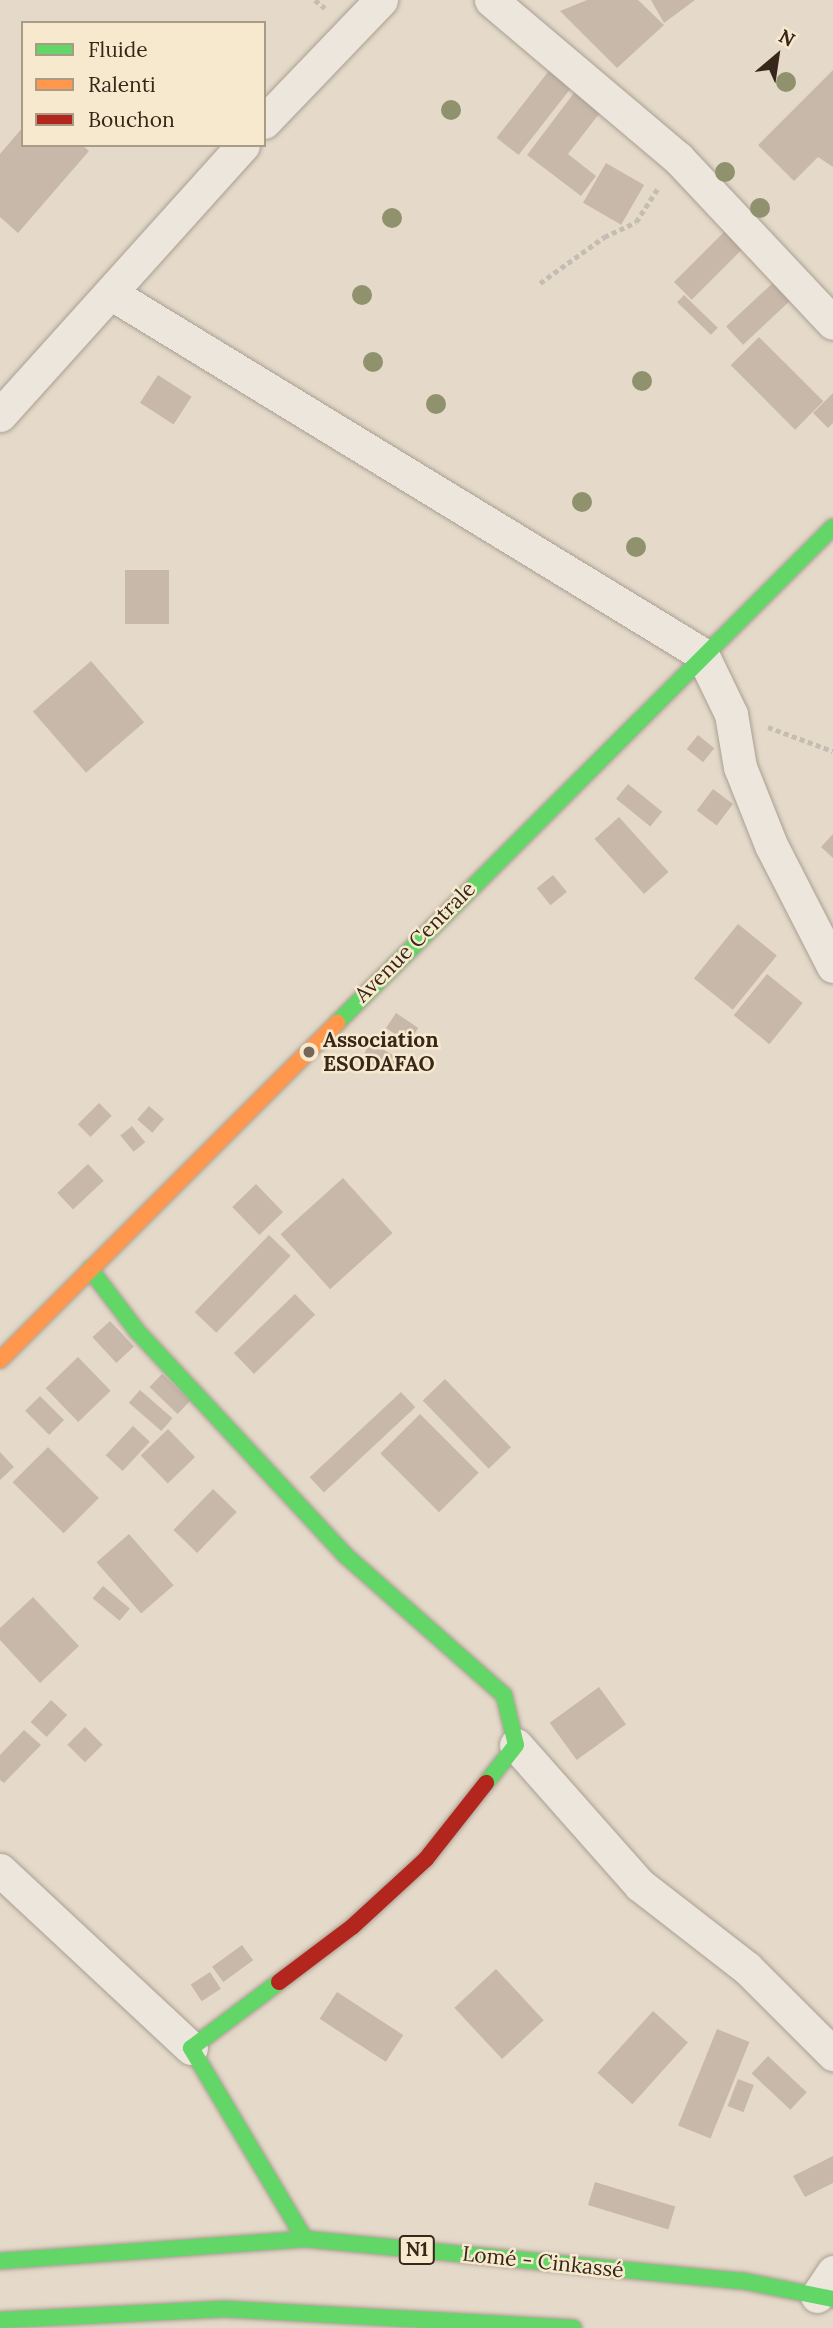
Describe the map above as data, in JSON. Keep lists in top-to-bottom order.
{
  "streets": {
    "main road": ["Avenue Centrale", "N1", "Lomé - Cinkassé"]
  },
  "places": ["Association ESODAFAO"],
  "legend": ["Fluide", "Ralenti", "Bouchon"],
  "north": "top right"
}
